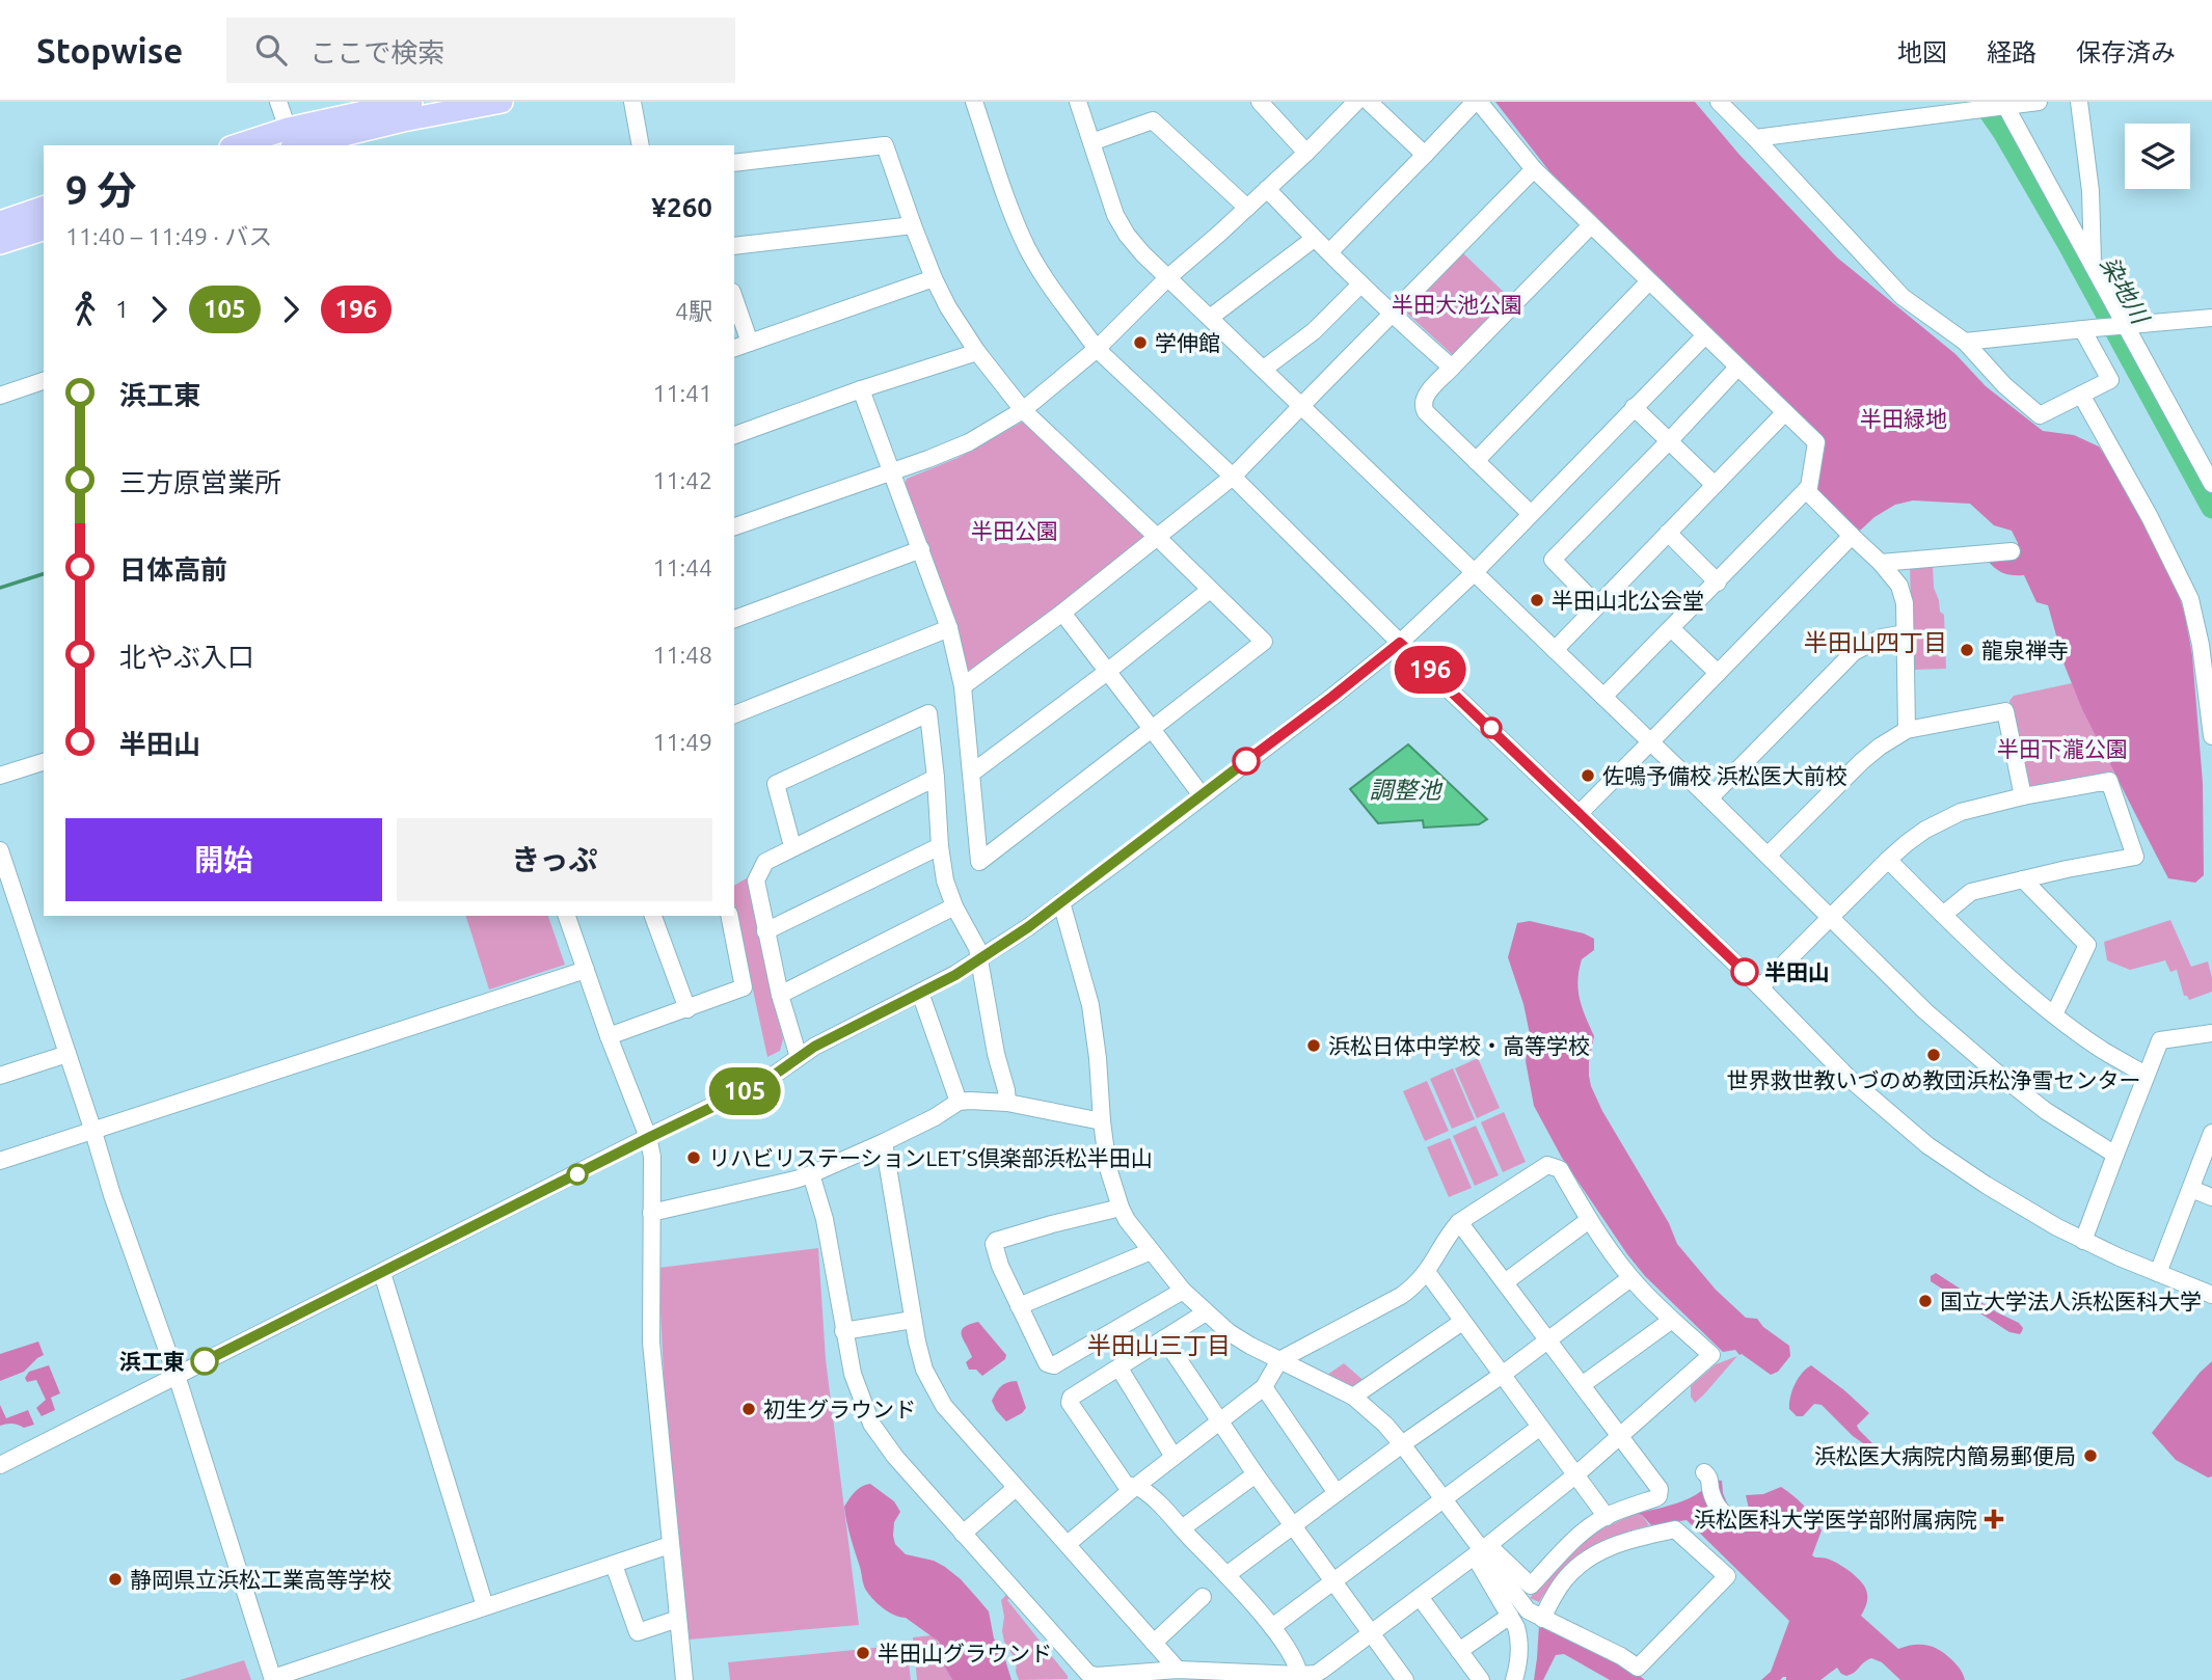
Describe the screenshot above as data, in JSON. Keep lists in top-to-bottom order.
{
  "districts": ["半田山四丁目", "半田山三丁目"],
  "water": ["染地川", "調整池"],
  "parks": [
    "半田大池公園",
    "半田緑地",
    "半田公園",
    "半田下瀧公園"
  ],
  "places": {
    "other": [
      "学伸館",
      "半田山北公会堂",
      "龍泉禅寺",
      "佐鳴予備校 浜松医大前校",
      "半田山",
      "浜松日体中学校・高等学校",
      "世界救世教いづのめ教団浜松浄雪センター",
      "リハビリステーションLET’S倶楽部浜松半田山",
      "国立大学法人浜松医科大学",
      "浜工東",
      "初生グラウンド",
      "浜松医大病院内簡易郵便局",
      "静岡県立浜松工業高等学校",
      "半田山グラウンド"
    ],
    "health": ["浜松医科大学医学部附属病院"]
  },
  "lines": ["bus line 196", "bus line 105"],
  "page": {
    "header": "Stopwise",
    "search": "ここで検索",
    "nav": ["地図", "経路", "保存済み"],
    "on_map": ["105", "196"],
    "heading": ["9 分", "11:40 – 11:49 · バス", "¥260"],
    "legs": [
      "1",
      "105",
      "196",
      "4駅"
    ],
    "list": [
      {
        "name": "浜工東",
        "value": "11:41"
      },
      {
        "name": "三方原営業所",
        "value": "11:42"
      },
      {
        "name": "日体高前",
        "value": "11:44"
      },
      {
        "name": "北やぶ入口",
        "value": "11:48"
      },
      {
        "name": "半田山",
        "value": "11:49"
      }
    ],
    "buttons": ["開始", "きっぷ"]
  }
}
